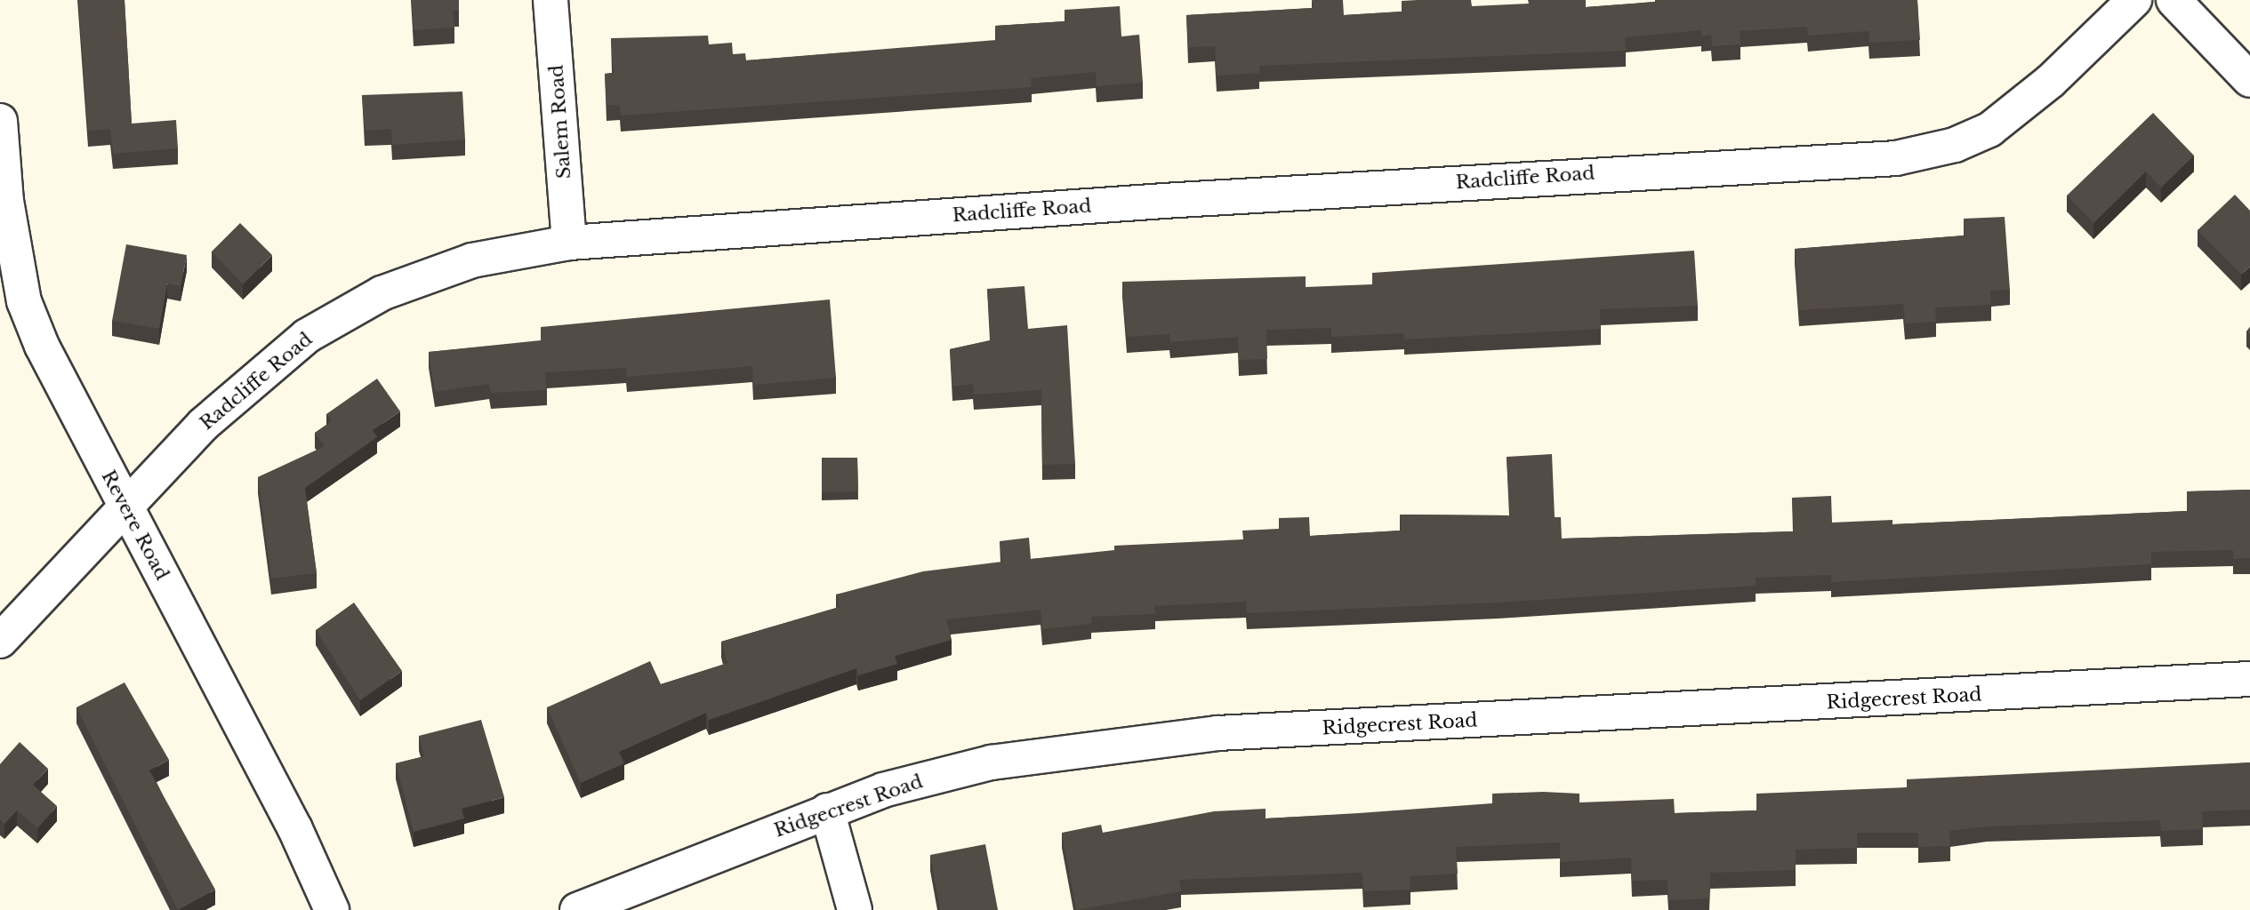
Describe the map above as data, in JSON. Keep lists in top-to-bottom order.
{
  "streets": {
    "street": [
      "Salem Road",
      "Radcliffe Road",
      "Revere Road",
      "Ridgecrest Road"
    ]
  },
  "crossings": [
    ["Salem Road", "Radcliffe Road"],
    ["Radcliffe Road", "Revere Road"]
  ]
}
